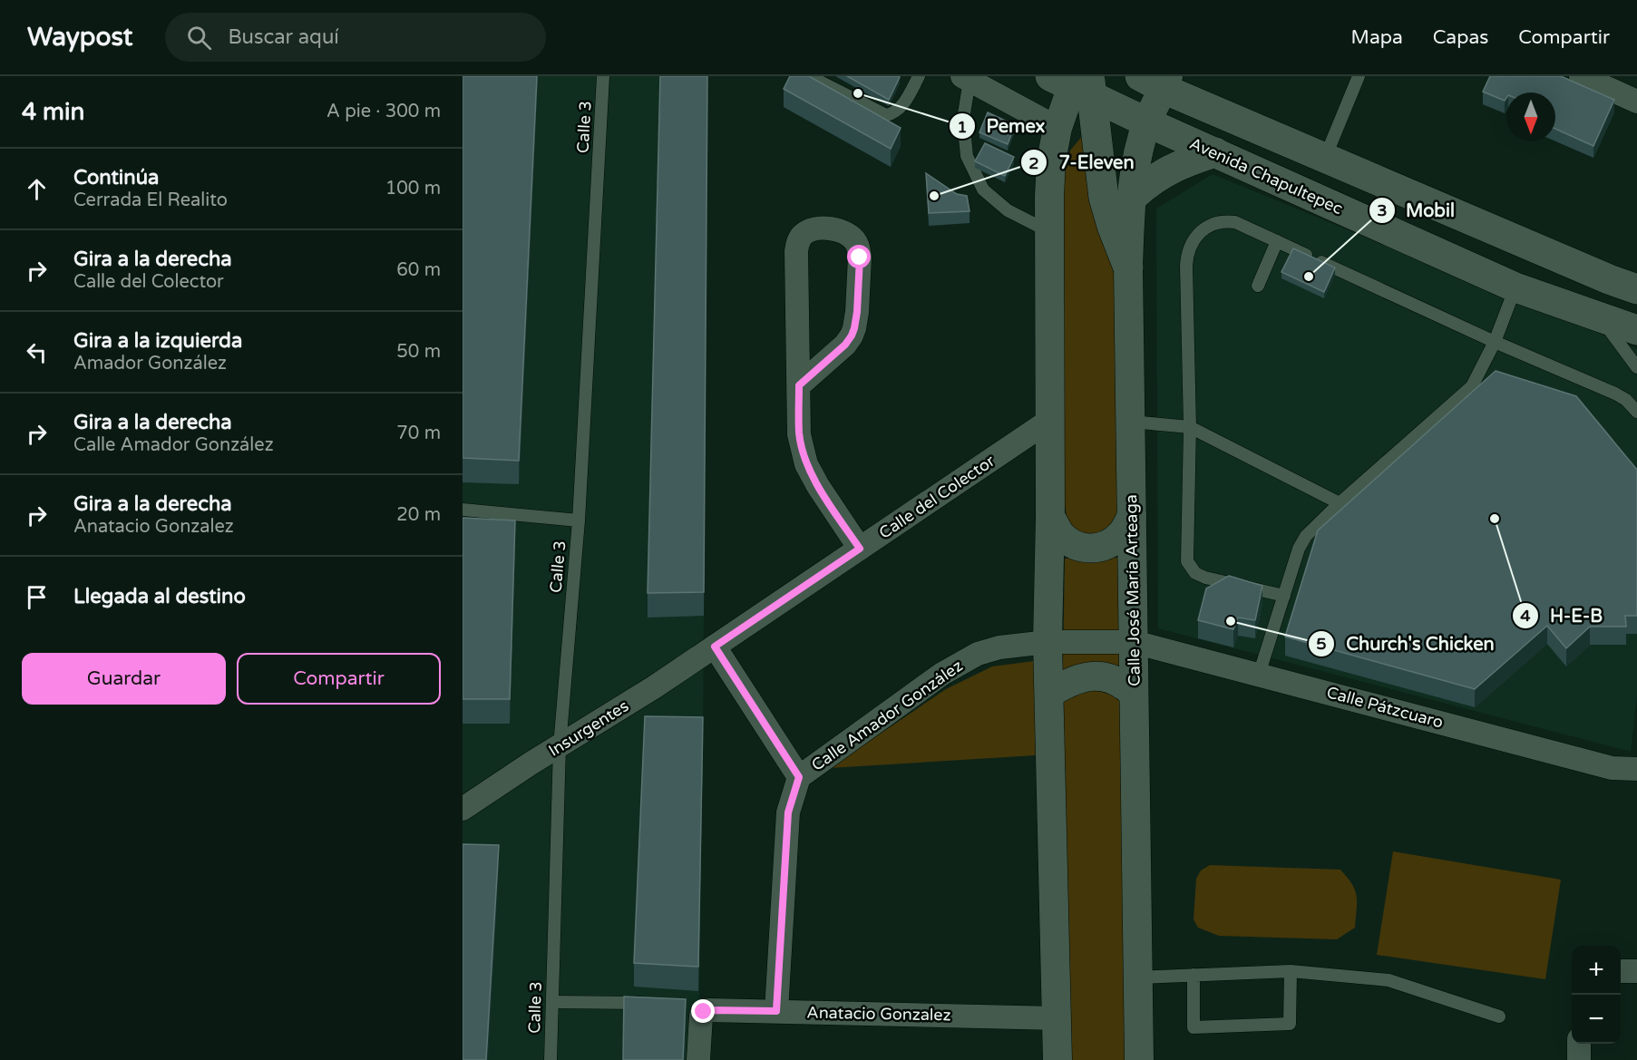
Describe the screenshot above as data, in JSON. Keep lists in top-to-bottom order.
{
  "streets": {
    "main road": ["Avenida Chapultepec"],
    "street": [
      "Calle del Colector",
      "Calle José María Arteaga",
      "Calle Pátzcuaro",
      "Calle Amador González",
      "Insurgentes",
      "Anatacio Gonzalez"
    ],
    "lane": ["Calle 3"]
  },
  "crossings": [
    ["Calle 3", "Insurgentes"],
    ["Avenida Chapultepec", "Calle José María Arteaga"],
    ["Calle del Colector", "Insurgentes"],
    ["Calle José María Arteaga", "Calle Pátzcuaro"],
    ["Calle José María Arteaga", "Calle Amador González"],
    ["Calle Pátzcuaro", "Calle Amador González"],
    ["Calle Amador González", "Anatacio Gonzalez"]
  ],
  "places": [
    "Pemex",
    "7-Eleven",
    "Mobil",
    "H-E-B",
    "Church's Chicken"
  ],
  "north": "bottom",
  "page": {
    "header": "Waypost",
    "search": "Buscar aquí",
    "nav": ["Mapa", "Capas", "Compartir"],
    "heading": ["4 min", "A pie · 300 m"],
    "list": [
      ["Continúa", "Cerrada El Realito", "100 m"],
      ["Gira a la derecha", "Calle del Colector", "60 m"],
      ["Gira a la izquierda", "Amador González", "50 m"],
      ["Gira a la derecha", "Calle Amador González", "70 m"],
      ["Gira a la derecha", "Anatacio Gonzalez", "20 m"],
      "Llegada al destino"
    ],
    "buttons": ["Guardar", "Compartir"],
    "map_buttons": ["+", "−"]
  }
}
